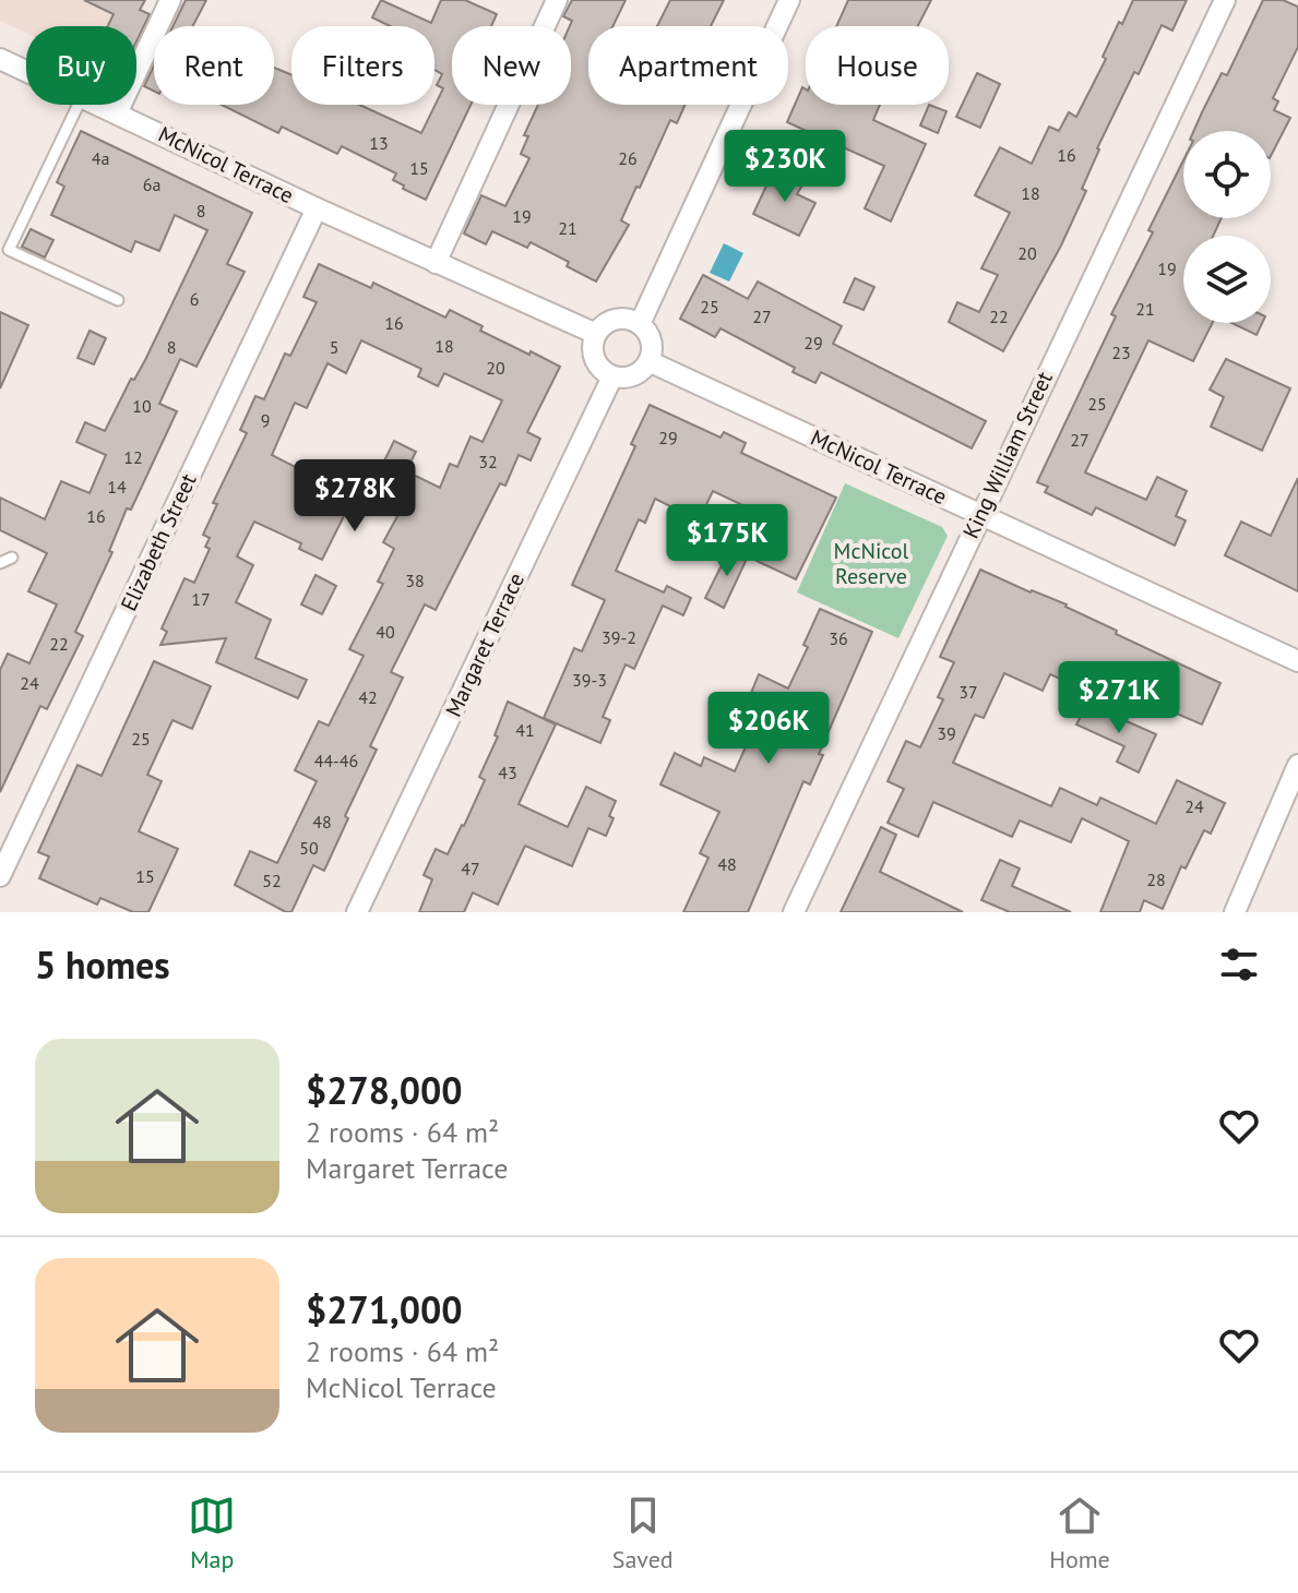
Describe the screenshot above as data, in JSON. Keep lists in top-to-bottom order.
{
  "streets": {
    "street": [
      "McNicol Terrace",
      "King William Street",
      "Elizabeth Street",
      "Margaret Terrace"
    ]
  },
  "crossings": [
    ["McNicol Terrace", "King William Street"],
    ["McNicol Terrace", "Elizabeth Street"],
    ["McNicol Terrace", "Margaret Terrace"]
  ],
  "parks": ["McNicol Reserve"],
  "house_numbers": [
    "13",
    "16",
    "4a",
    "26",
    "15",
    "6a",
    "18",
    "8",
    "19",
    "21",
    "20",
    "19",
    "6",
    "25",
    "21",
    "27",
    "22",
    "16",
    "29",
    "18",
    "8",
    "5",
    "23",
    "20",
    "25",
    "10",
    "9",
    "29",
    "27",
    "12",
    "32",
    "14",
    "16",
    "38",
    "17",
    "40",
    "39-2",
    "36",
    "22",
    "39-3",
    "24",
    "37",
    "42",
    "41",
    "39",
    "25",
    "44-46",
    "43",
    "24",
    "48",
    "50",
    "48",
    "47",
    "15",
    "28",
    "52"
  ],
  "page": {
    "chip": [
      "Buy",
      "Rent",
      "Filters",
      "New",
      "Apartment",
      "House"
    ],
    "price": [
      "$230K",
      "$278K",
      "$175K",
      "$271K",
      "$206K"
    ],
    "heading": "5 homes",
    "list": [
      {
        "name": "$278,000",
        "note": "2 rooms · 64 m² · Margaret Terrace"
      },
      {
        "name": "$271,000",
        "note": "2 rooms · 64 m² · McNicol Terrace"
      }
    ],
    "tabs": ["Map", "Saved", "Home"]
  }
}
